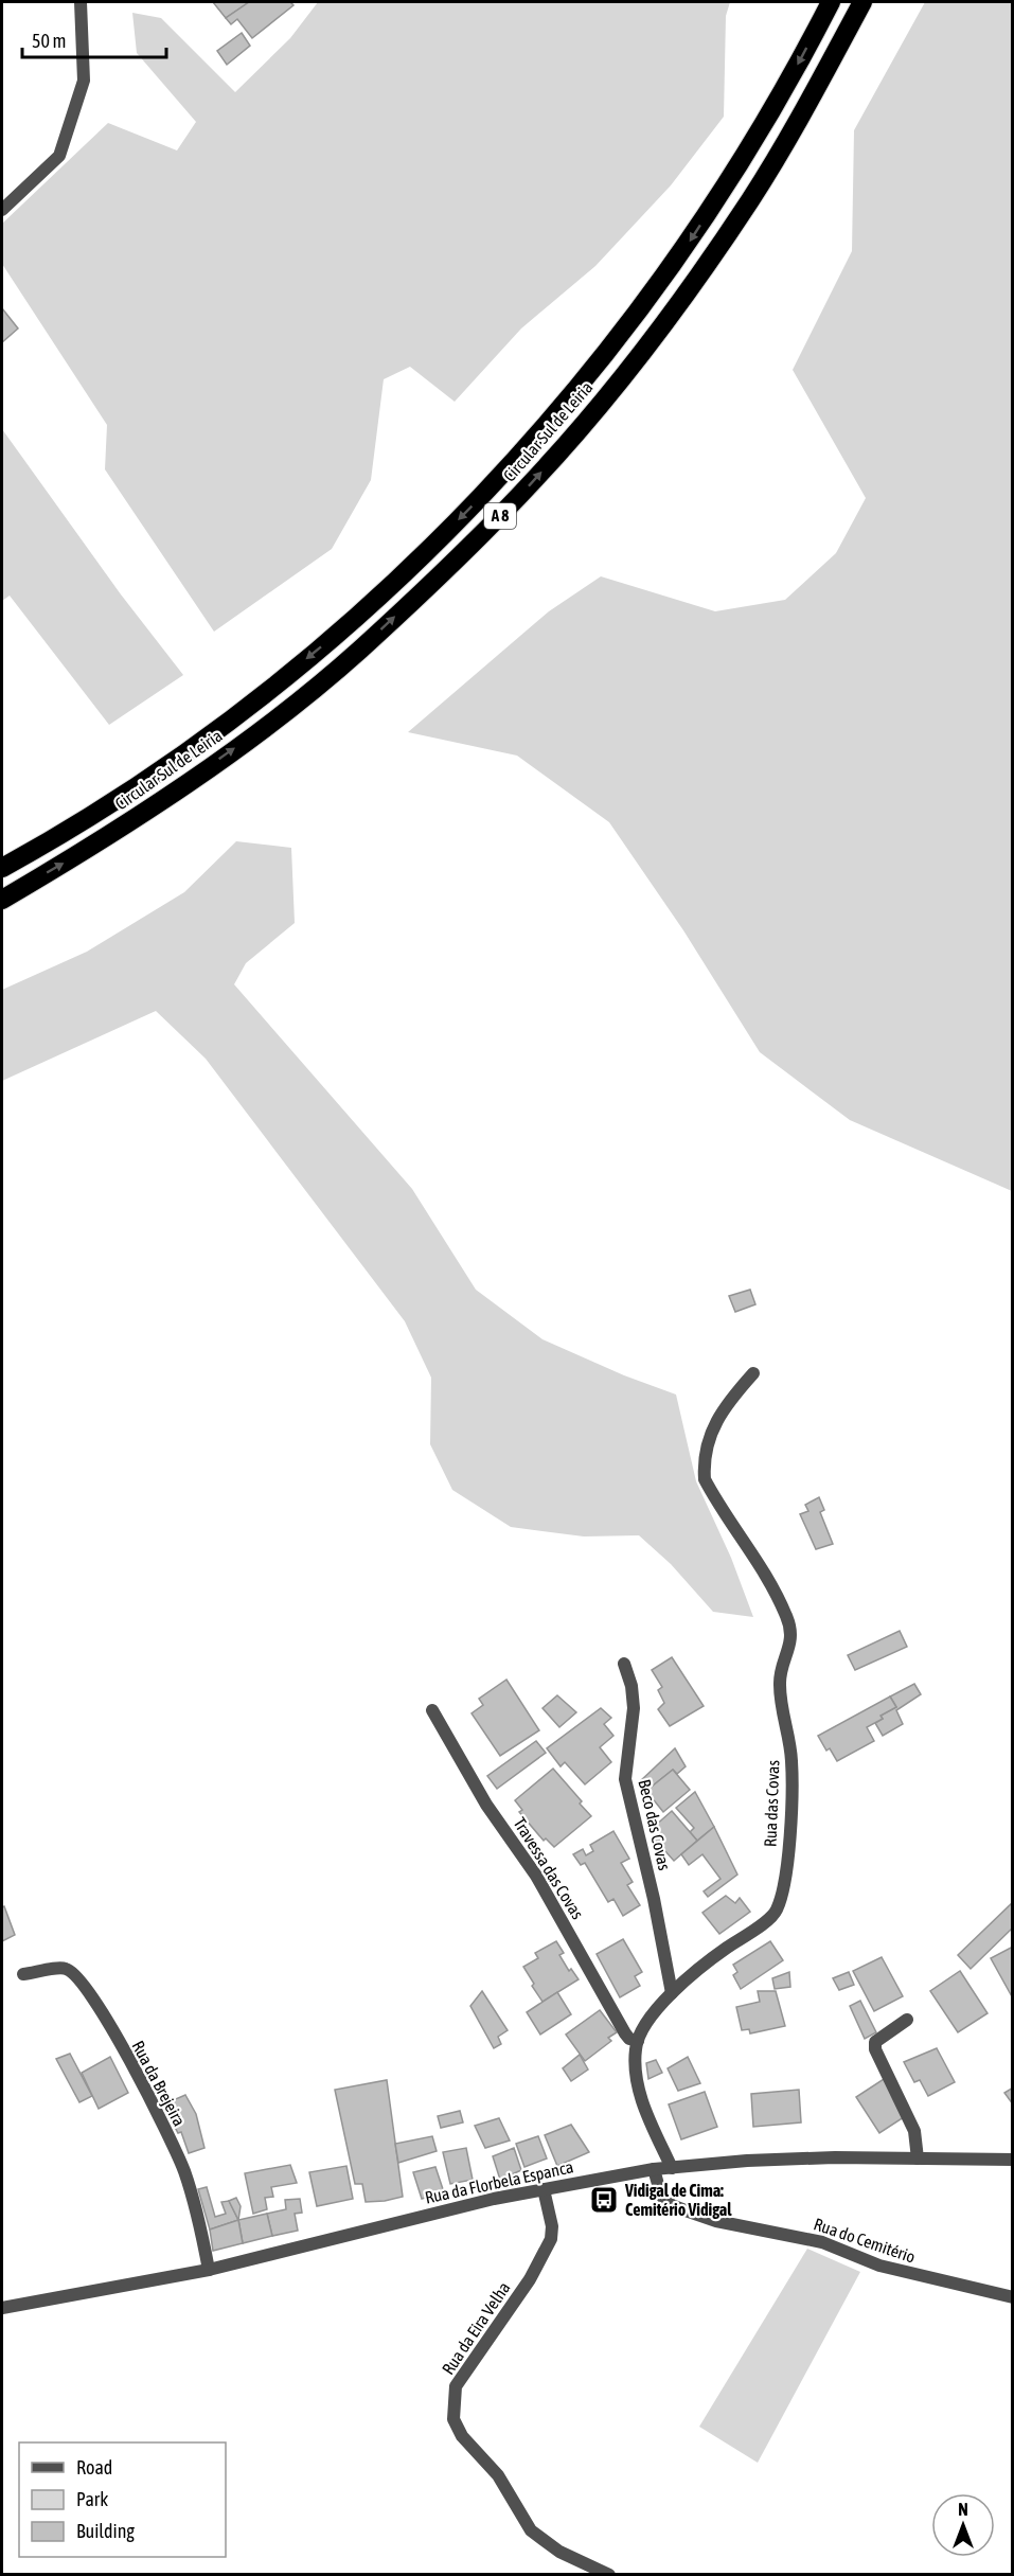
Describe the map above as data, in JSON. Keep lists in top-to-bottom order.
{
  "streets": {
    "highway": ["Circular Sul de Leiria", "A 8"],
    "street": [
      "Rua das Covas",
      "Beco das Covas",
      "Travessa das Covas",
      "Rua da Brejeira",
      "Rua da Florbela Espanca",
      "Rua do Cemitério",
      "Rua da Eira Velha"
    ]
  },
  "crossings": [
    ["Rua das Covas", "Beco das Covas"],
    ["Rua das Covas", "Travessa das Covas"],
    ["Rua das Covas", "Rua da Florbela Espanca"],
    ["Rua da Brejeira", "Rua da Florbela Espanca"],
    ["Rua da Florbela Espanca", "Rua do Cemitério"],
    ["Rua da Florbela Espanca", "Rua da Eira Velha"]
  ],
  "places": {
    "bus stop": ["Vidigal de Cima: Cemitério Vidigal"]
  },
  "legend": ["Road", "Park", "Building"],
  "scale_bar": "50 m",
  "north": "top"
}
